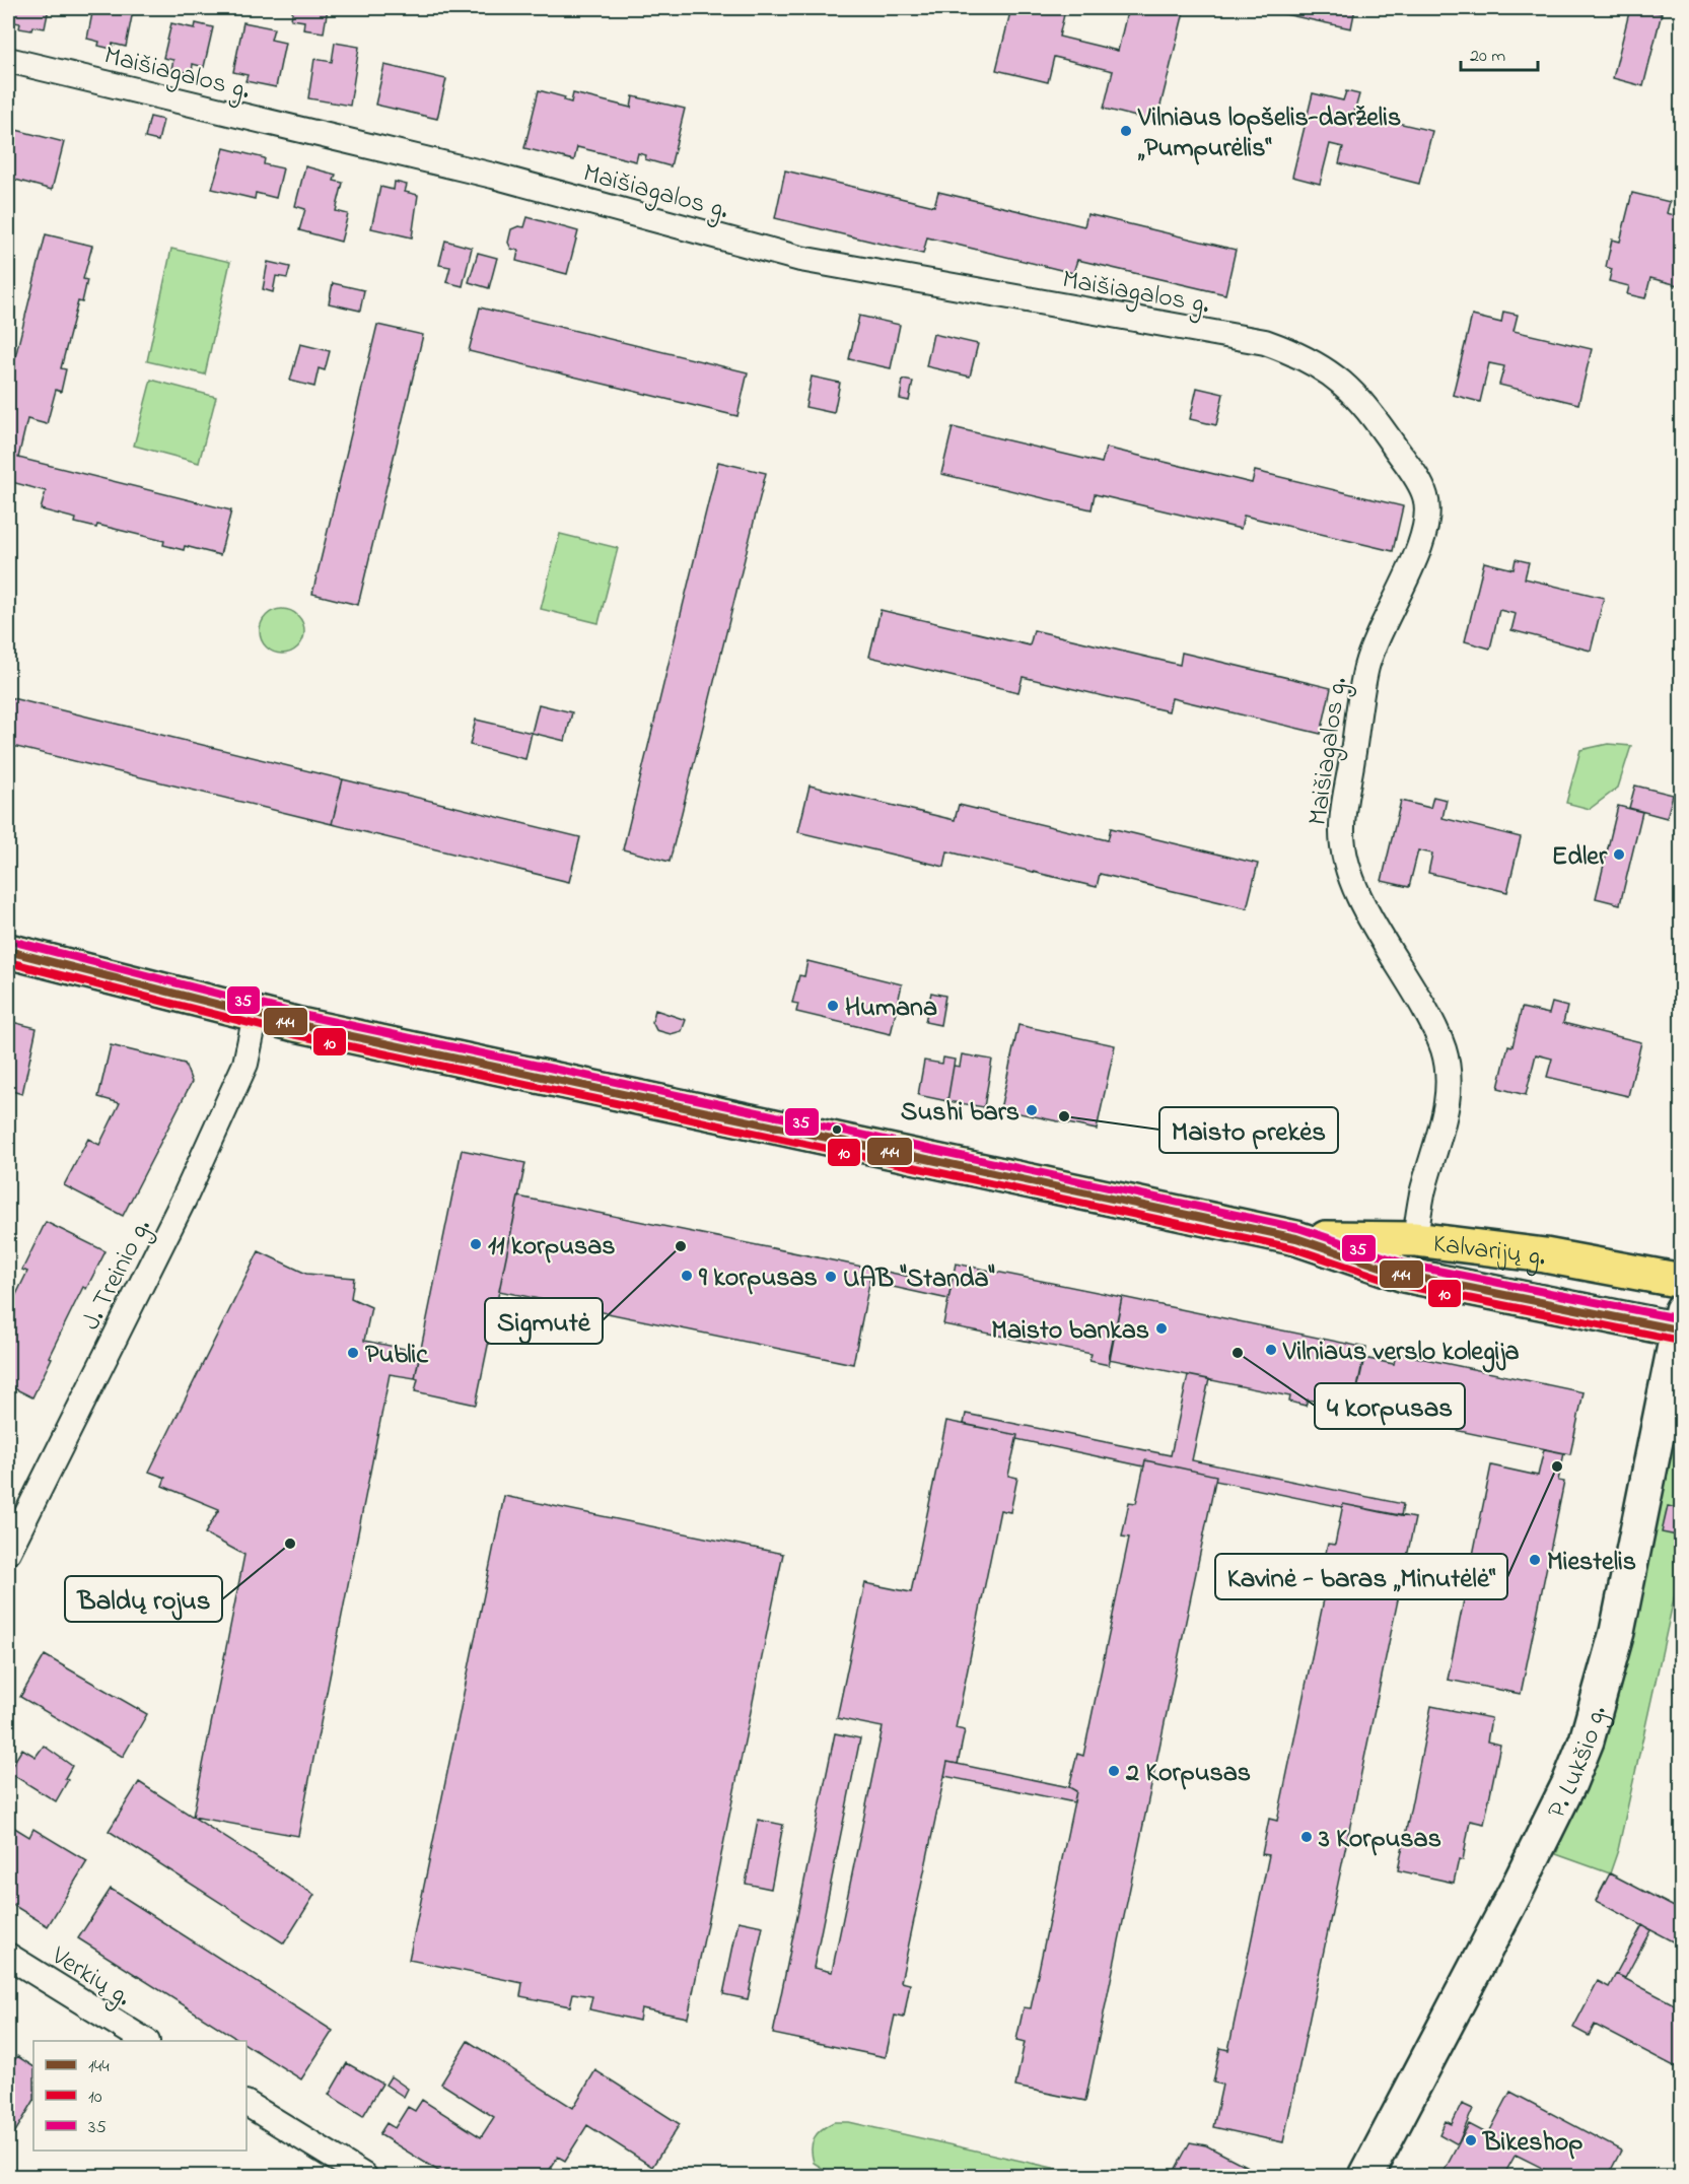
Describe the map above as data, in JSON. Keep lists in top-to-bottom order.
{
  "streets": {
    "main road": ["Kalvarijų g."],
    "street": [
      "Maišiagalos g.",
      "J. Treinio g.",
      "P. Lukšio g.",
      "Verkių g."
    ]
  },
  "crossings": [
    ["Maišiagalos g.", "Kalvarijų g."],
    ["Kalvarijų g.", "J. Treinio g."],
    ["Kalvarijų g.", "P. Lukšio g."]
  ],
  "places": [
    "Vilniaus lopšelis-darželis „Pumpurėlis“",
    "Edler",
    "Humana",
    "Sushi bars",
    "Maisto prekės",
    "11 korpusas",
    "Sigmutė",
    "9 korpusas",
    "UAB \"Standa\"",
    "Maisto bankas",
    "Vilniaus verslo kolegija",
    "Public",
    "4 korpusas",
    "Kavinė - baras „Minutėlė“",
    "Baldų rojus",
    "Miestelis",
    "2 Korpusas",
    "3 Korpusas",
    "Bikeshop"
  ],
  "lines": ["transit line 35", "transit line 144", "transit line 10"],
  "legend": ["144", "10", "35"],
  "scale_bar": "20 m"
}
